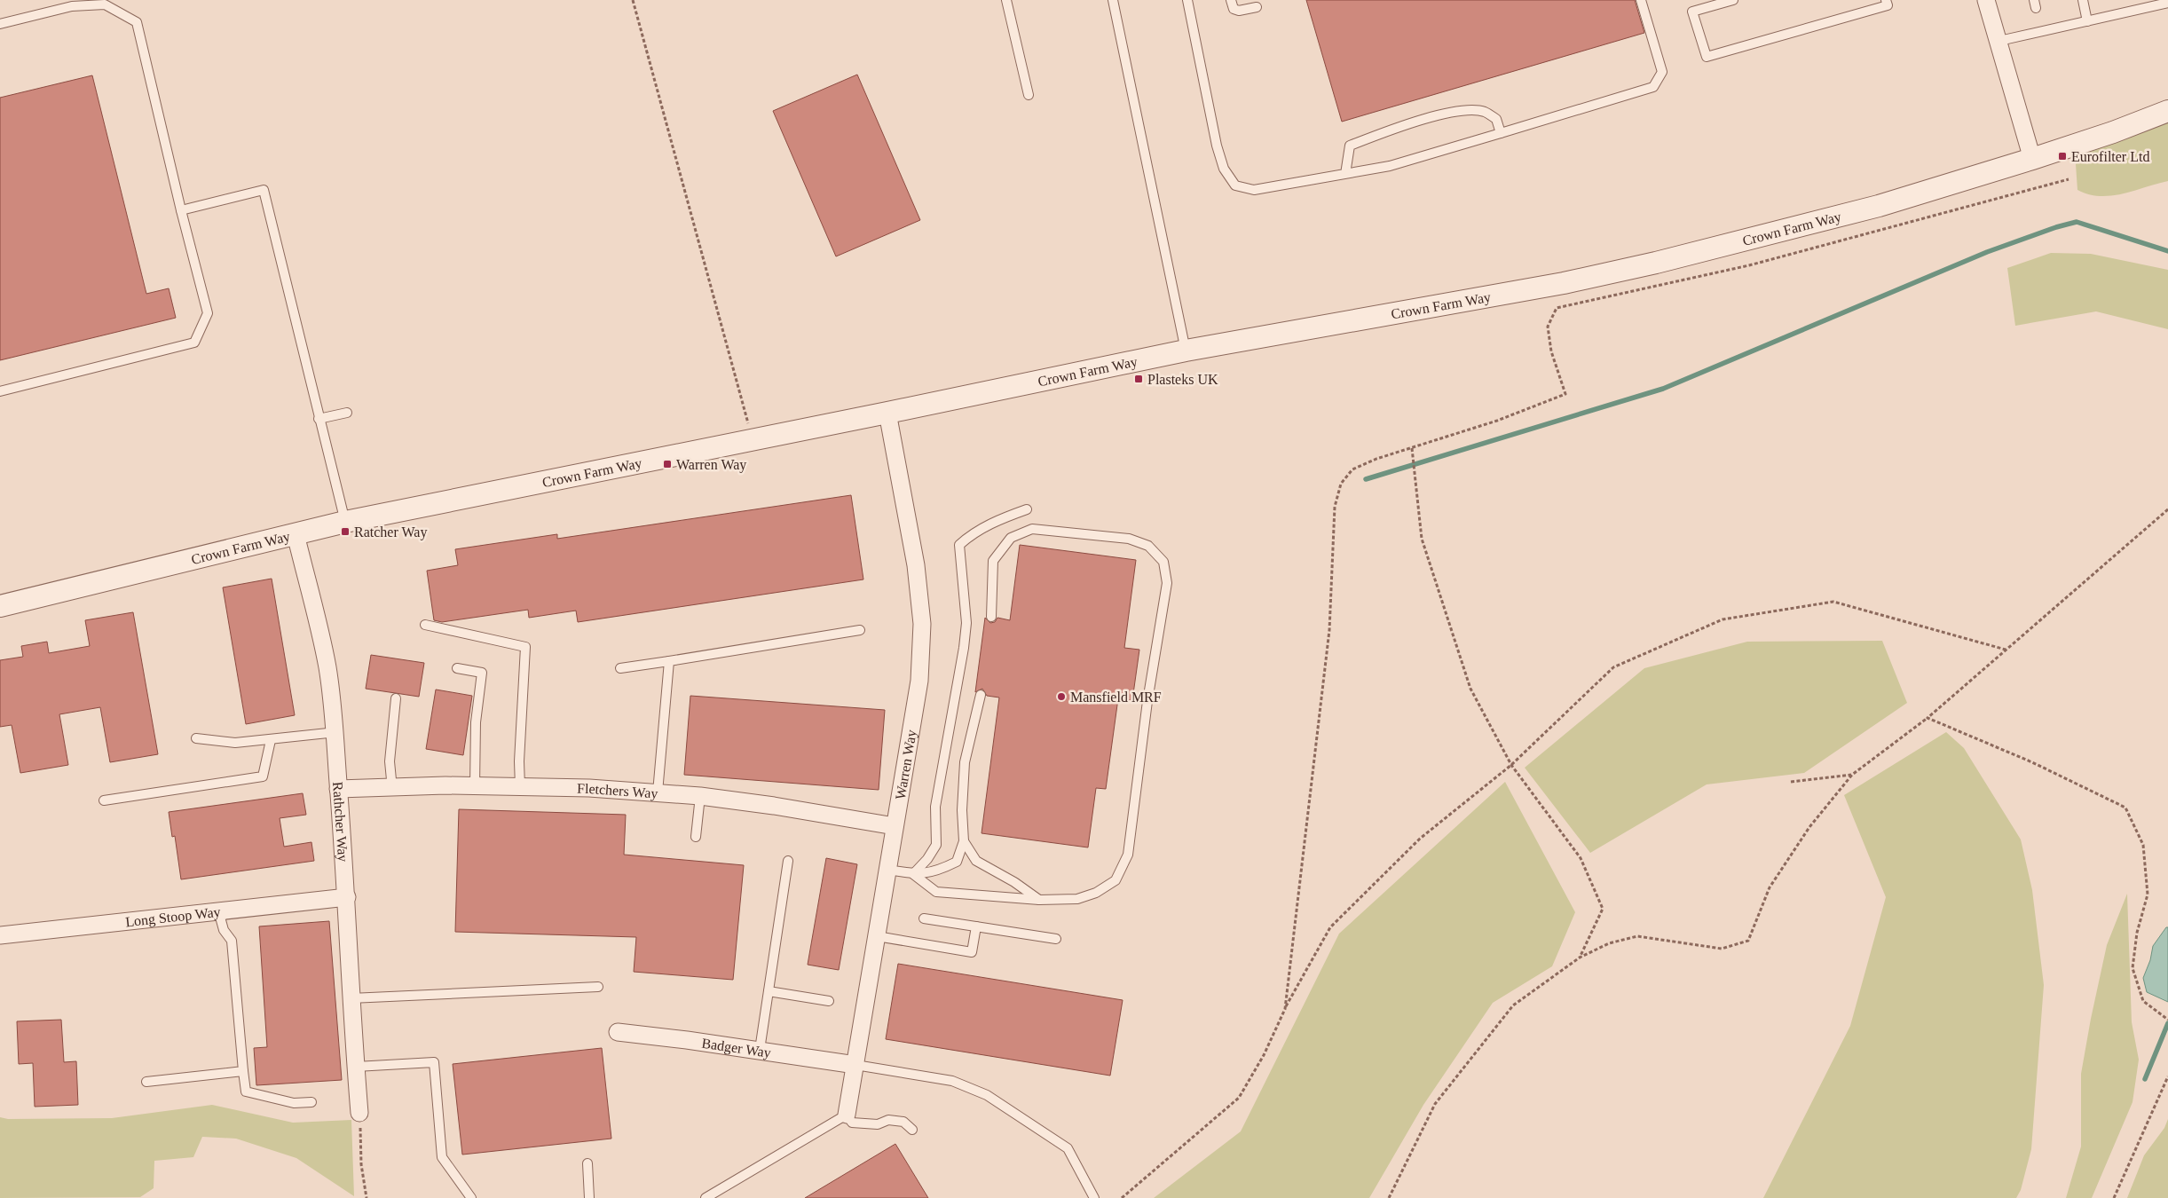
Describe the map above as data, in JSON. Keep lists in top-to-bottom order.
{
  "streets": {
    "street": [
      "Crown Farm Way",
      "Warren Way",
      "Fletchers Way",
      "Rathcher Way",
      "Long Stoop Way",
      "Badger Way"
    ]
  },
  "crossings": [
    ["Crown Farm Way", "Warren Way"],
    ["Crown Farm Way", "Rathcher Way"],
    ["Warren Way", "Fletchers Way"],
    ["Warren Way", "Badger Way"],
    ["Fletchers Way", "Rathcher Way"],
    ["Rathcher Way", "Long Stoop Way"]
  ],
  "places": {
    "transit": [
      "Eurofilter Ltd",
      "Plasteks UK",
      "Warren Way",
      "Ratcher Way"
    ],
    "other": ["Mansfield MRF"]
  }
}
